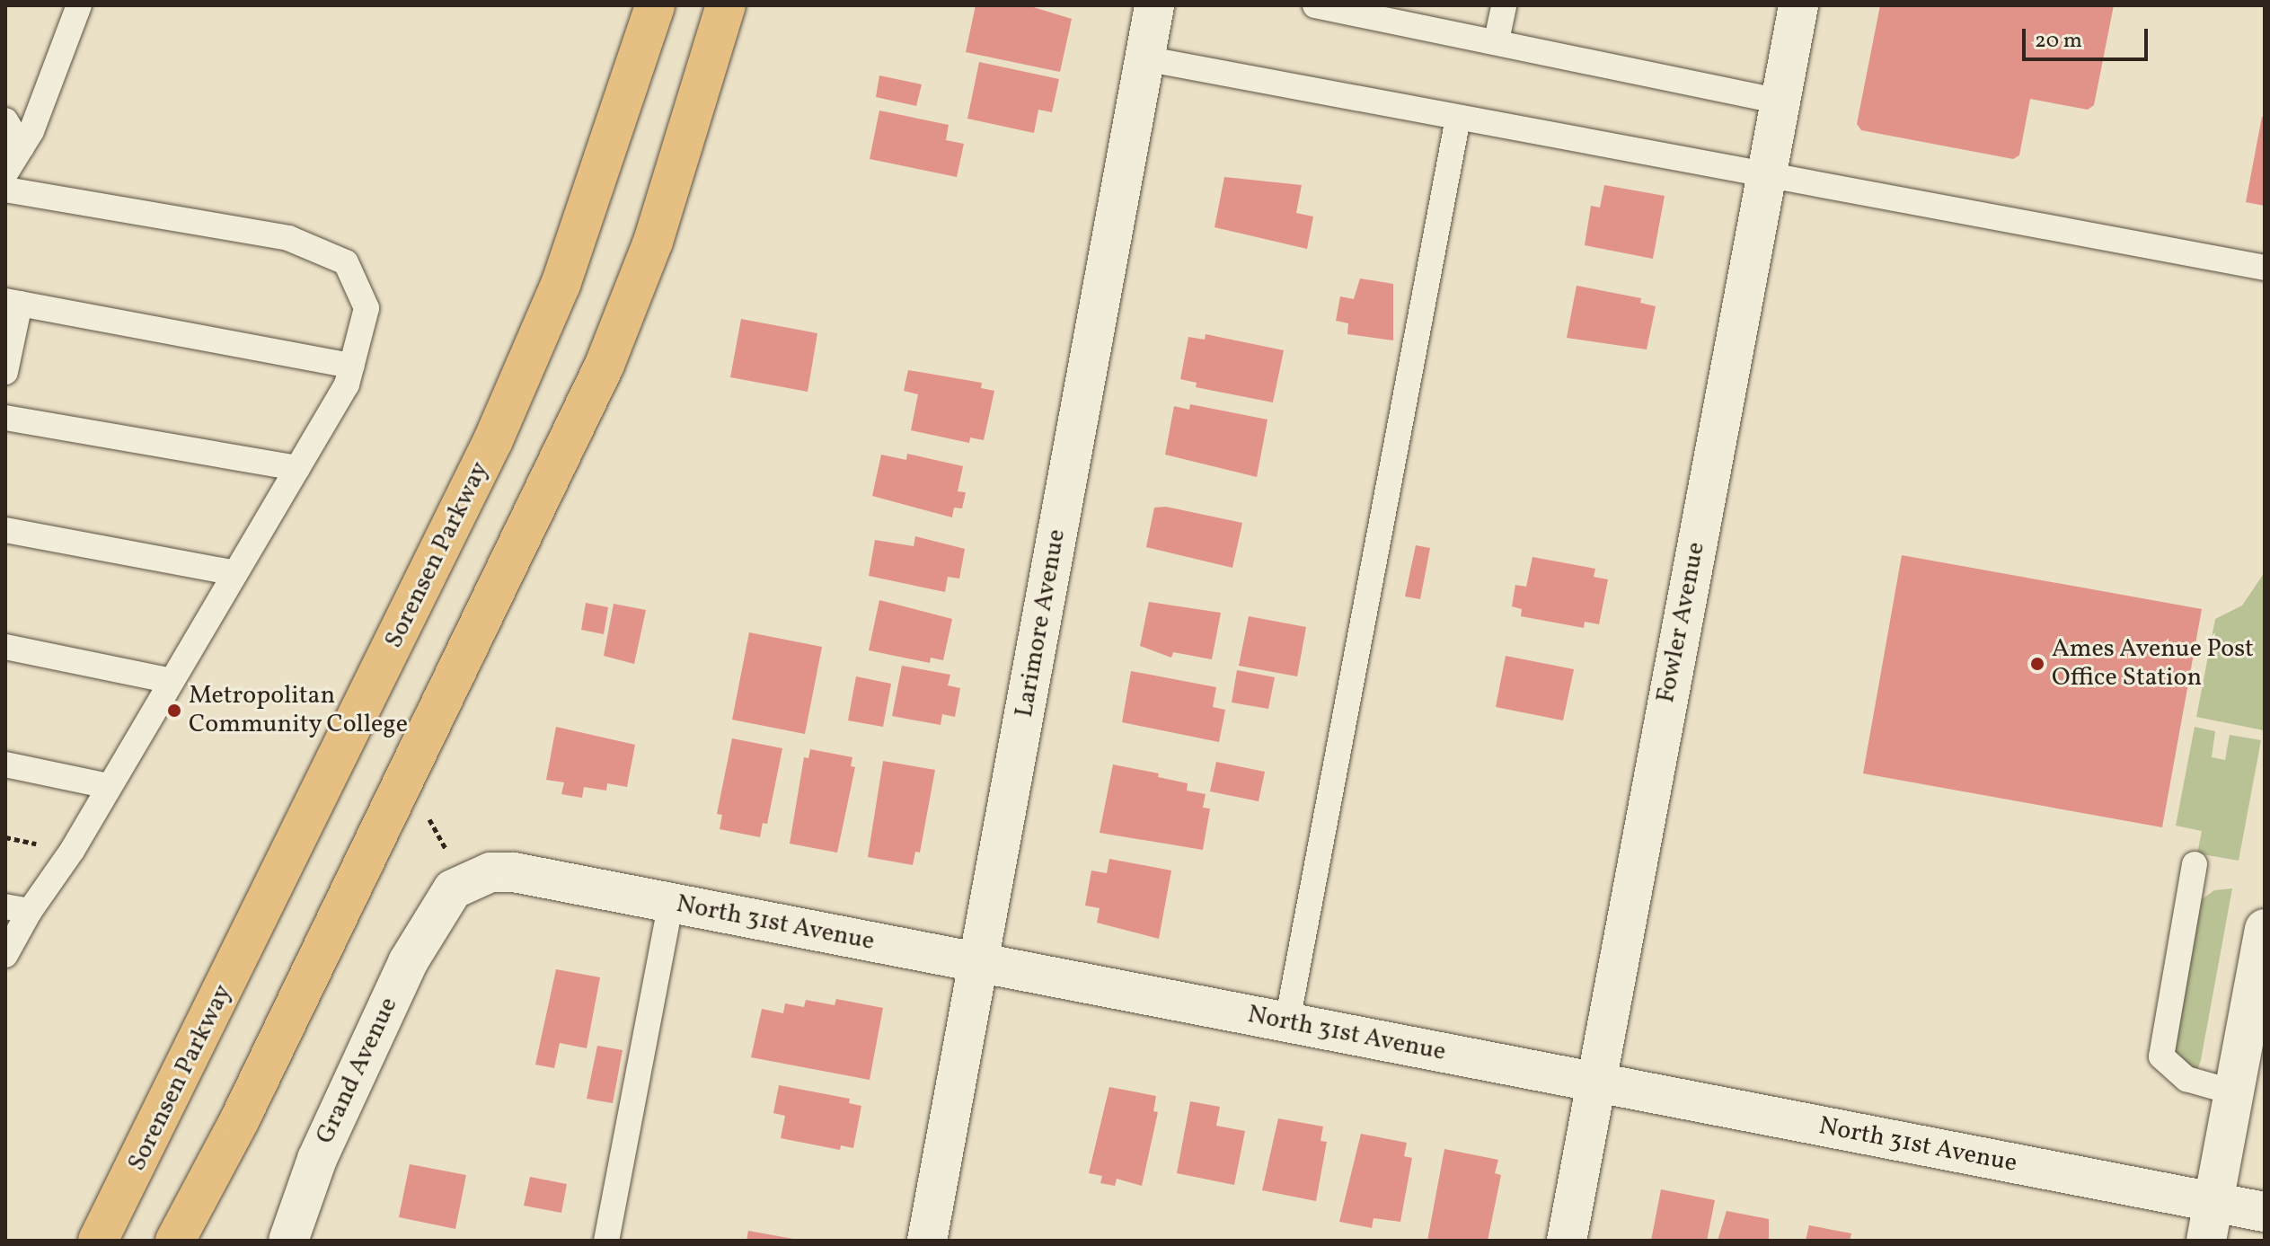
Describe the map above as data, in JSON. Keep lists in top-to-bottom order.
{
  "streets": {
    "main road": ["Sorensen Parkway"],
    "street": [
      "Fowler Avenue",
      "Larimore Avenue",
      "North 31st Avenue",
      "Grand Avenue"
    ]
  },
  "crossings": [
    ["Fowler Avenue", "North 31st Avenue"],
    ["Larimore Avenue", "North 31st Avenue"],
    ["North 31st Avenue", "Grand Avenue"]
  ],
  "places": ["Ames Avenue Post Office Station", "Metropolitan Community College"],
  "scale_bar": "20 m"
}
